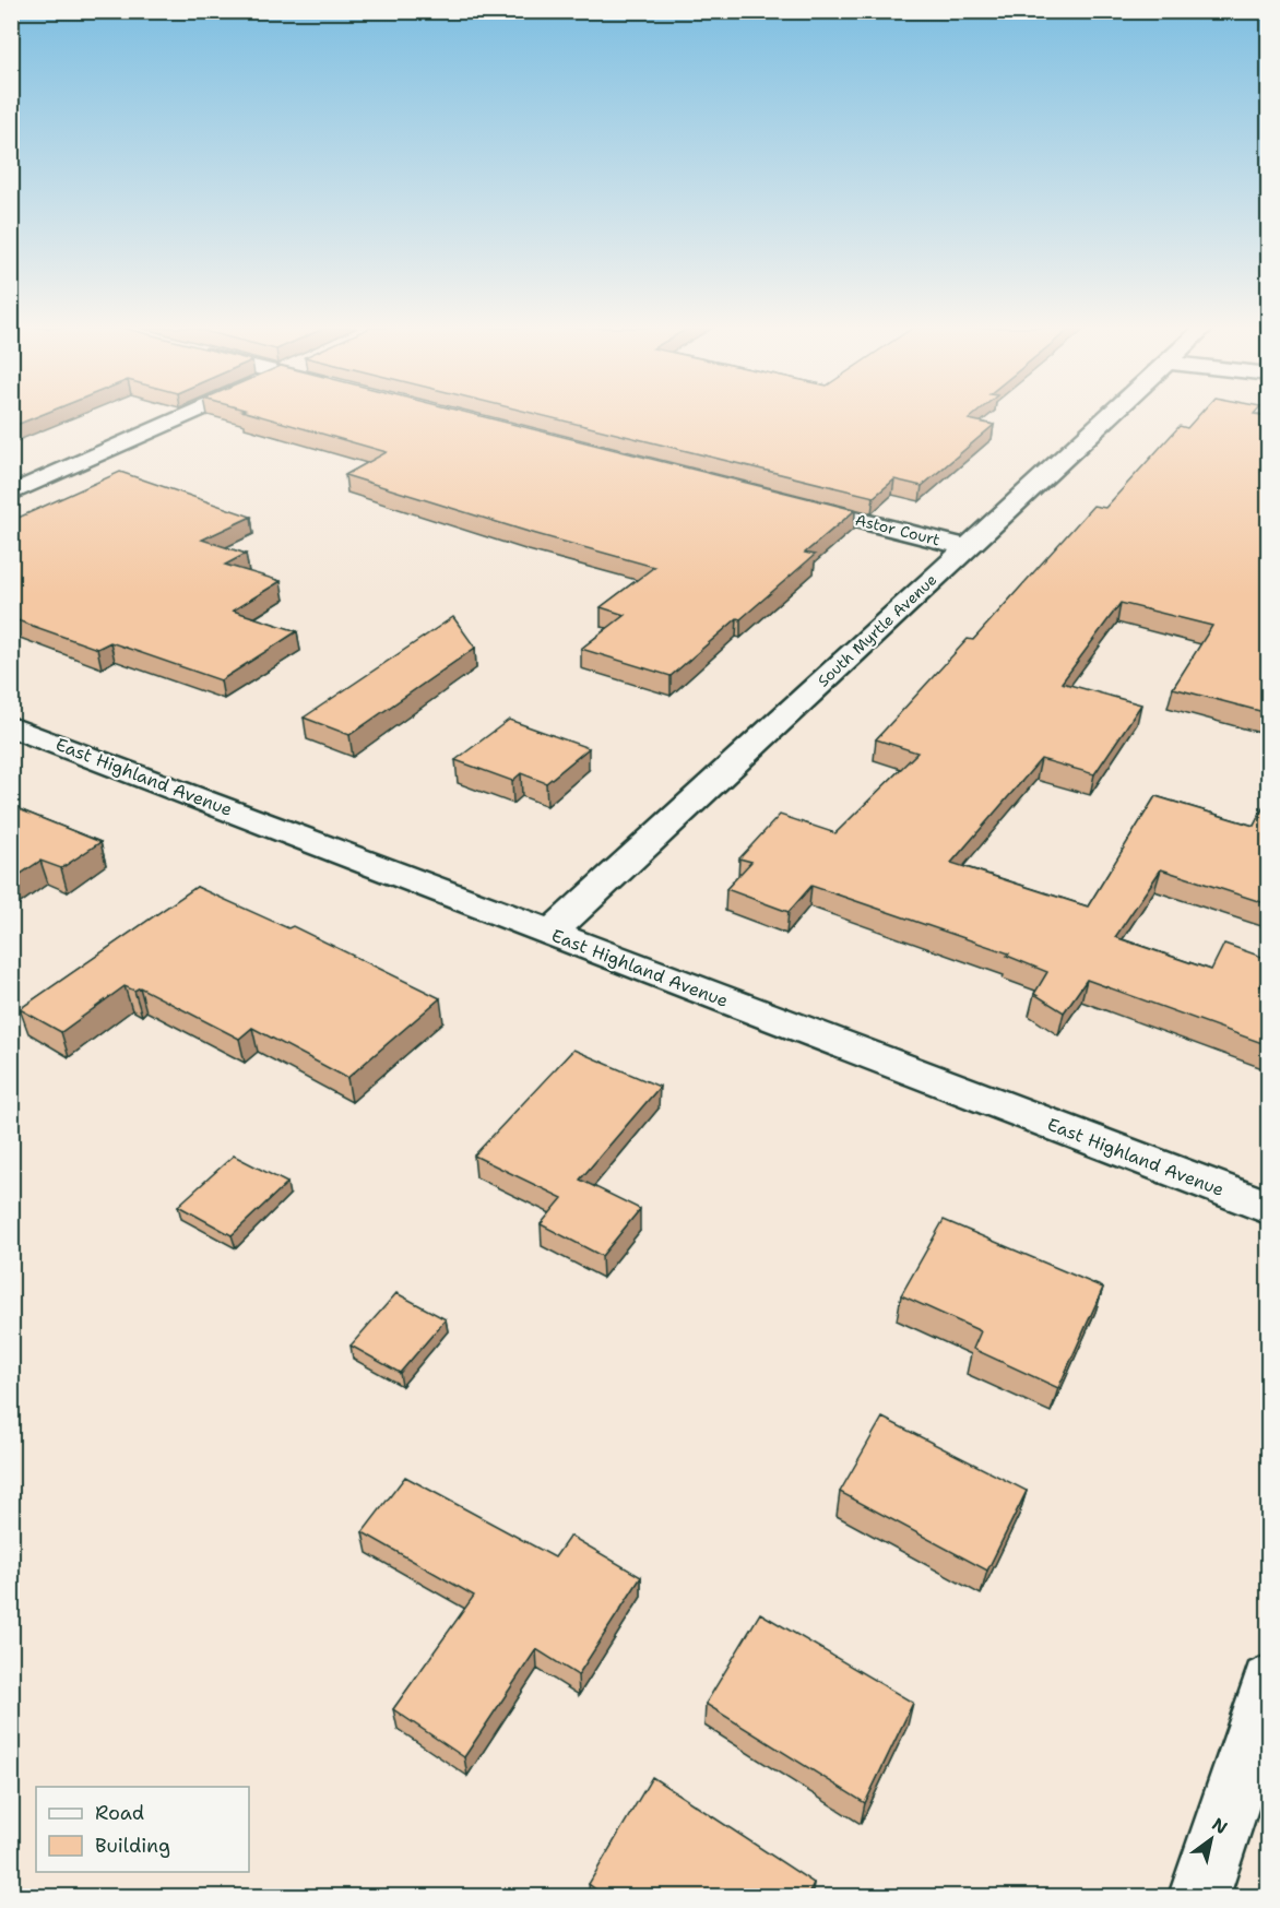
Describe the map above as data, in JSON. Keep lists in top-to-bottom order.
{
  "streets": {
    "street": ["Astor Court", "South Myrtle Avenue", "East Highland Avenue"]
  },
  "crossings": [
    ["Astor Court", "South Myrtle Avenue"],
    ["South Myrtle Avenue", "East Highland Avenue"]
  ],
  "legend": ["Road", "Building"],
  "north": "top right"
}
